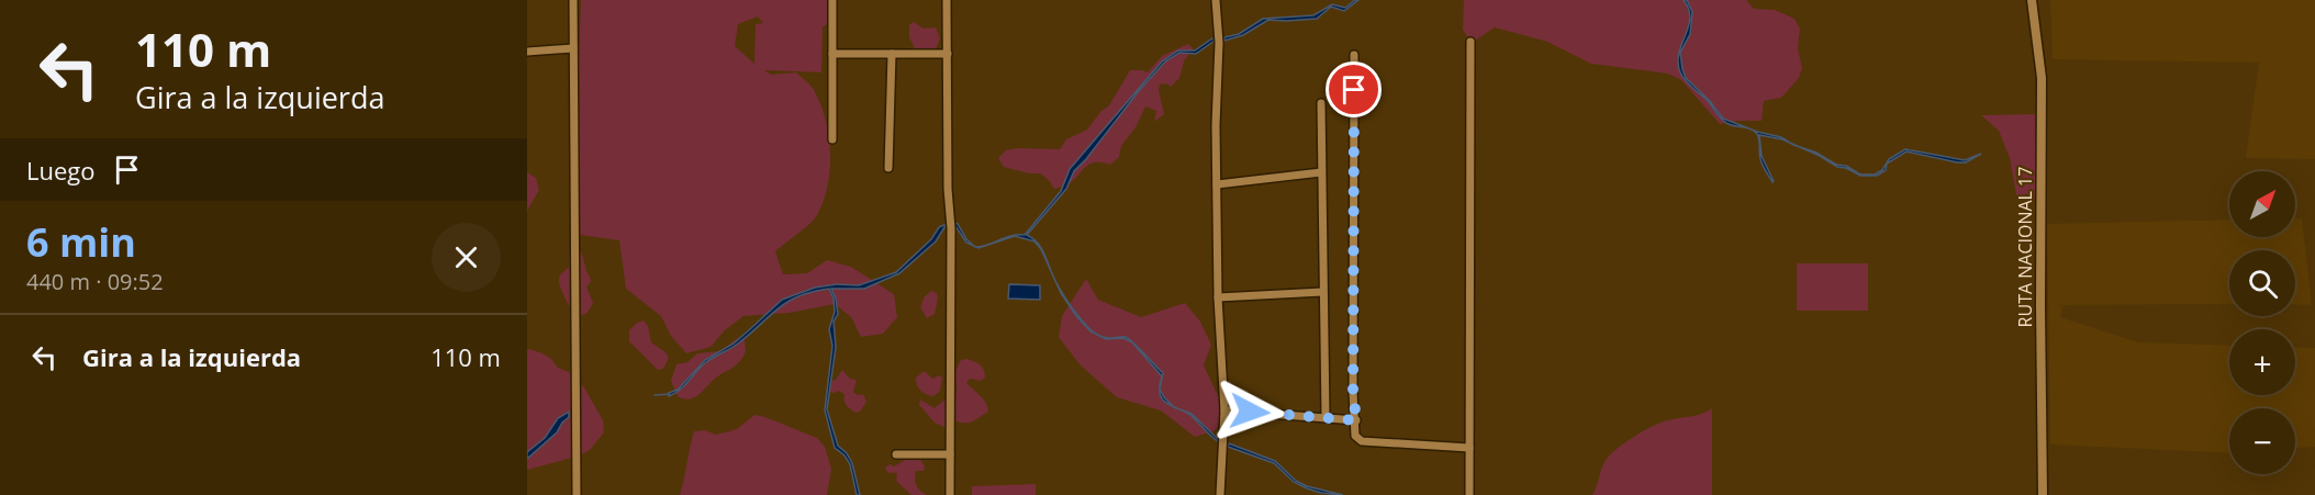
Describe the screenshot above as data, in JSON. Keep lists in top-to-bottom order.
{
  "streets": {
    "street": ["RUTA NACIONAL 17"]
  },
  "north": "top right",
  "page": {
    "turn": ["110 m", "Gira a la izquierda"],
    "then": "Luego",
    "map_buttons": ["+", "−"],
    "heading": ["6 min", "440 m · 09:52"],
    "list": [
      {
        "name": "Gira a la izquierda",
        "value": "110 m"
      }
    ]
  }
}
